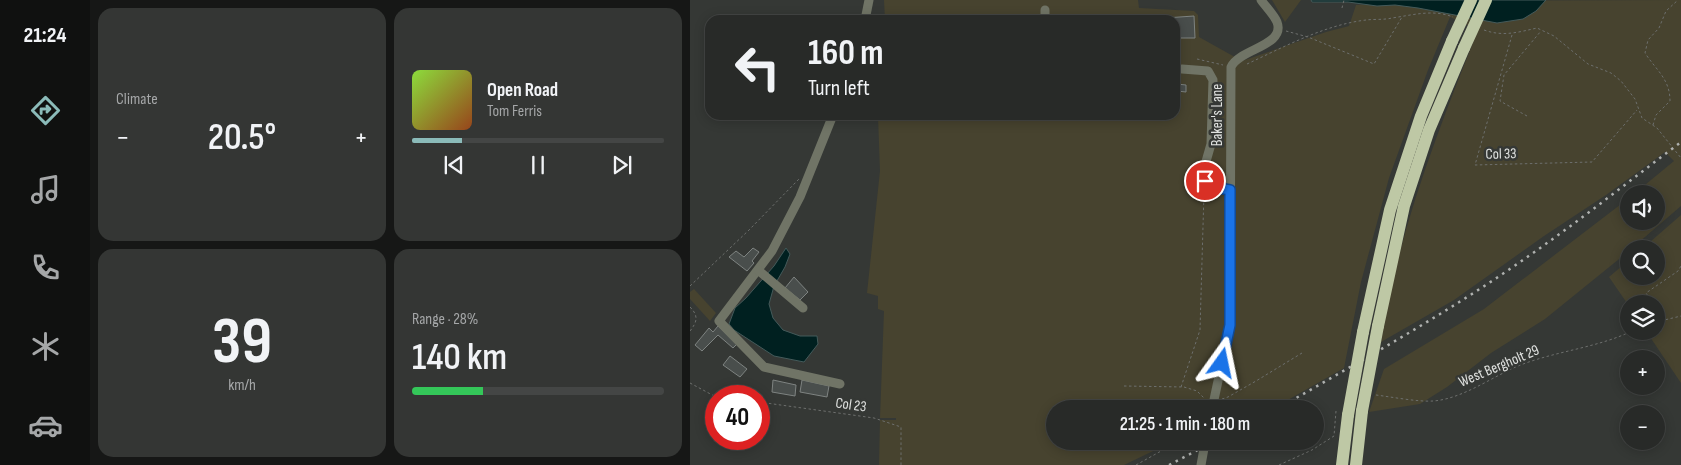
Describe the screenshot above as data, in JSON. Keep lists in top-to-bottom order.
{
  "streets": {
    "street": ["Baker's Lane"],
    "path": ["Col 33", "West Bergholt 29", "Col 23"]
  },
  "page": {
    "tabs": "21:24",
    "tile": [
      "Climate",
      ["39", "km/h"],
      ["Range · 28%", "140 km"]
    ],
    "turn": ["160 m", "Turn left"],
    "song": ["Open Road", "Tom Ferris"],
    "heat": ["−", "20.5°", "+"],
    "map_buttons": ["+", "−"],
    "limit": "40",
    "trip": "21:25 · 1 min · 180 m"
  }
}
